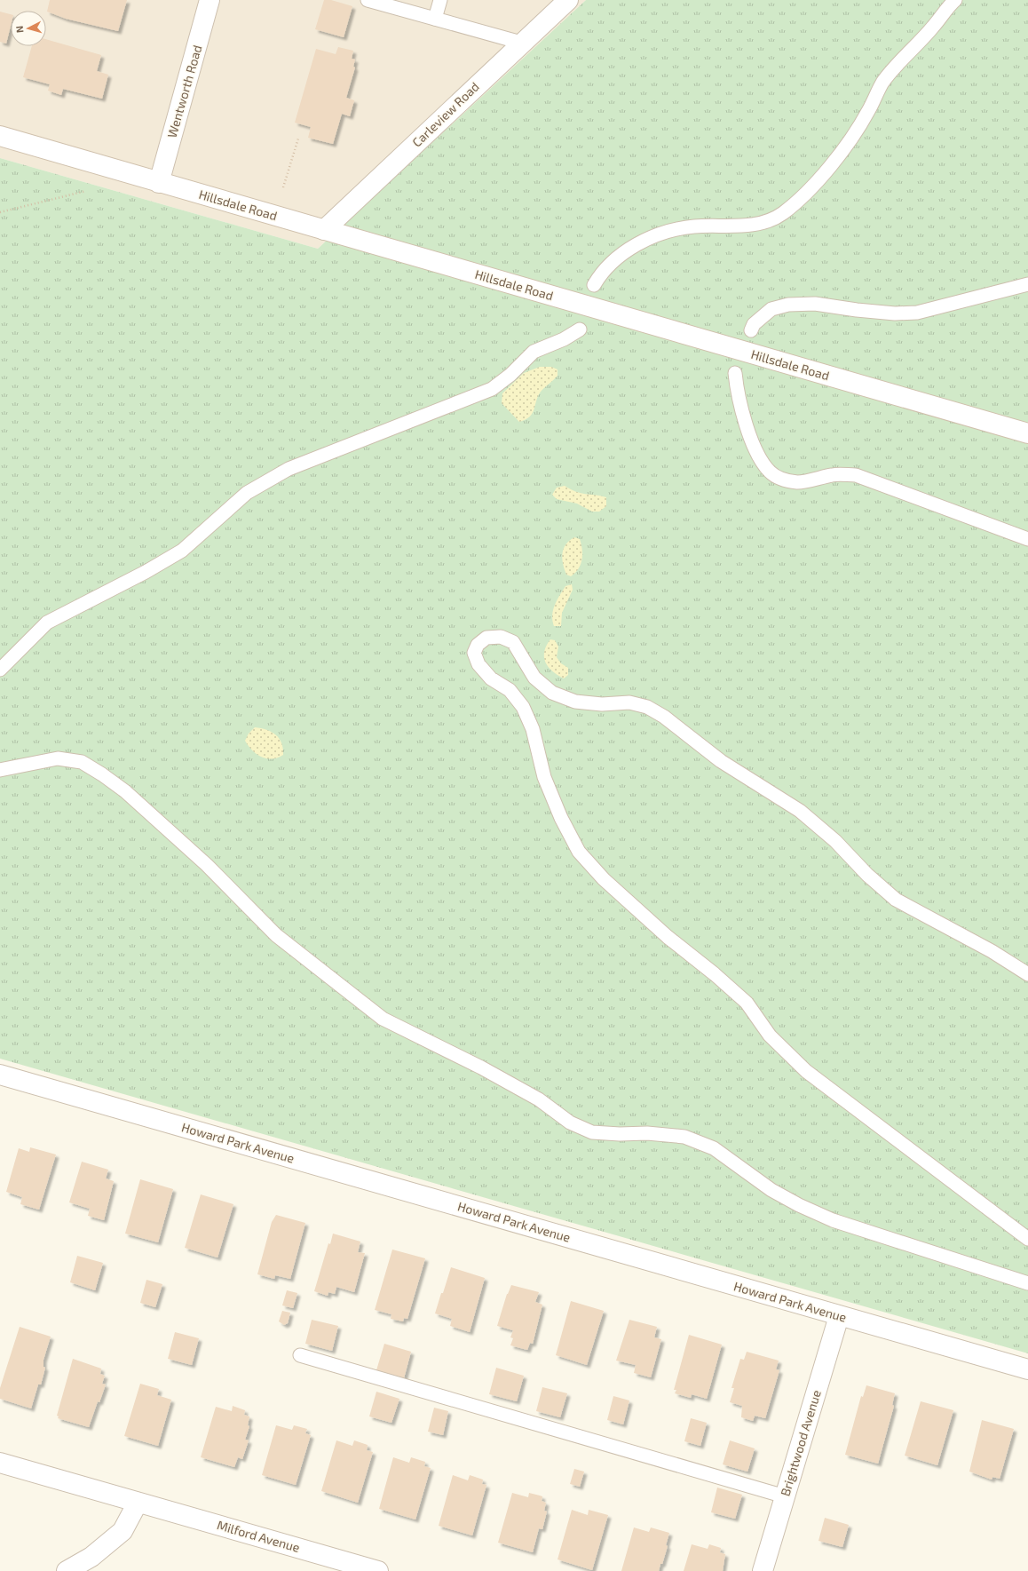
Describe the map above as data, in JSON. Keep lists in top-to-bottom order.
{
  "streets": {
    "street": [
      "Wentworth Road",
      "Carleview Road",
      "Hillsdale Road",
      "Howard Park Avenue",
      "Brightwood Avenue",
      "Milford Avenue"
    ]
  },
  "crossings": [
    ["Wentworth Road", "Hillsdale Road"],
    ["Carleview Road", "Hillsdale Road"],
    ["Howard Park Avenue", "Brightwood Avenue"]
  ],
  "north": "left"
}
